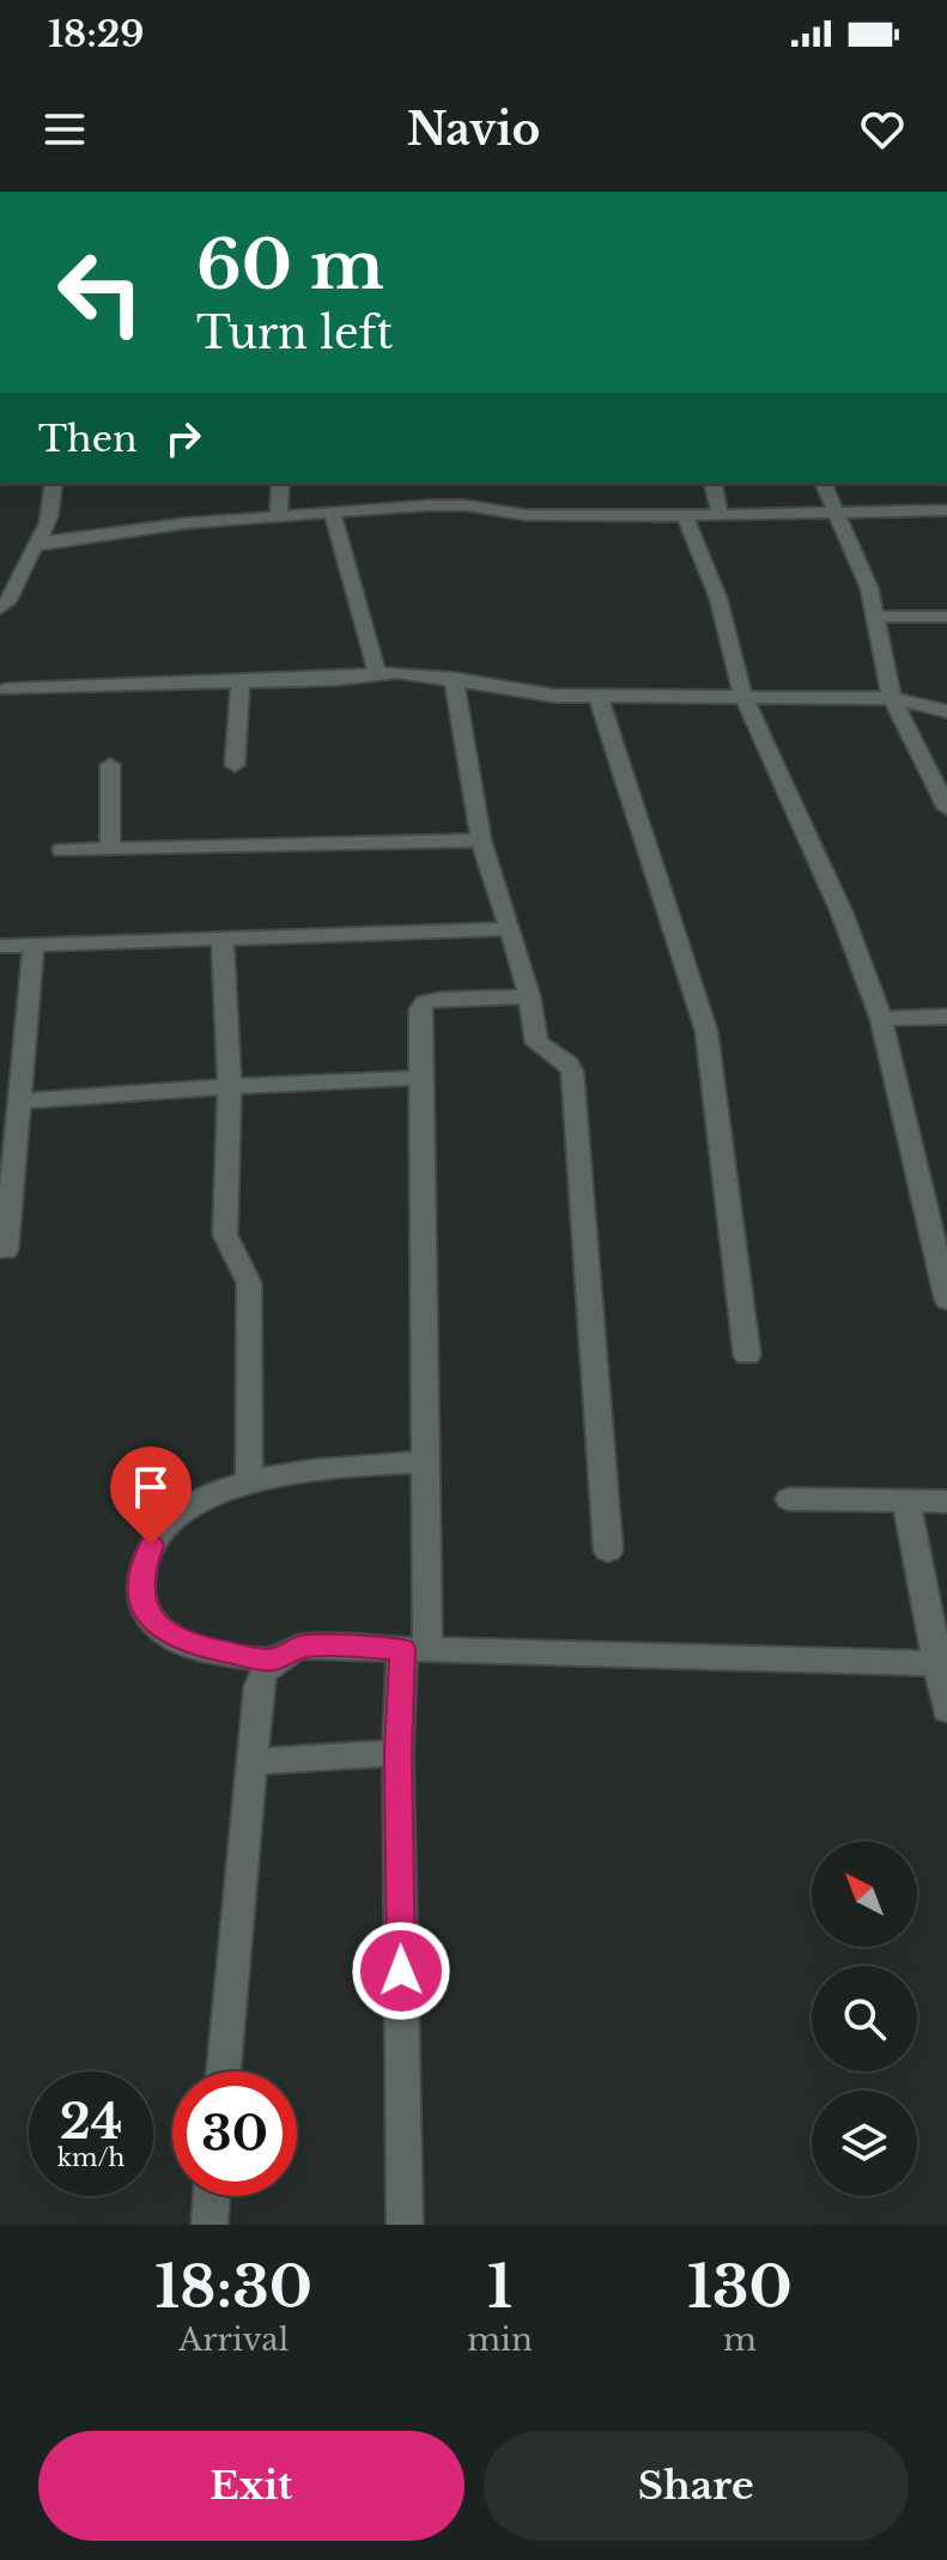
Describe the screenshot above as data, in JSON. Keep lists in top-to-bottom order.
{
  "north": "top left",
  "page": {
    "status": "18:29",
    "header": "Navio",
    "turn": ["60 m", "Turn left"],
    "then": "Then",
    "speed": "24 km/h",
    "limit": "30",
    "eta": [
      "18:30",
      "Arrival",
      "1",
      "min",
      "130",
      "m"
    ],
    "buttons": ["Exit", "Share"]
  }
}
